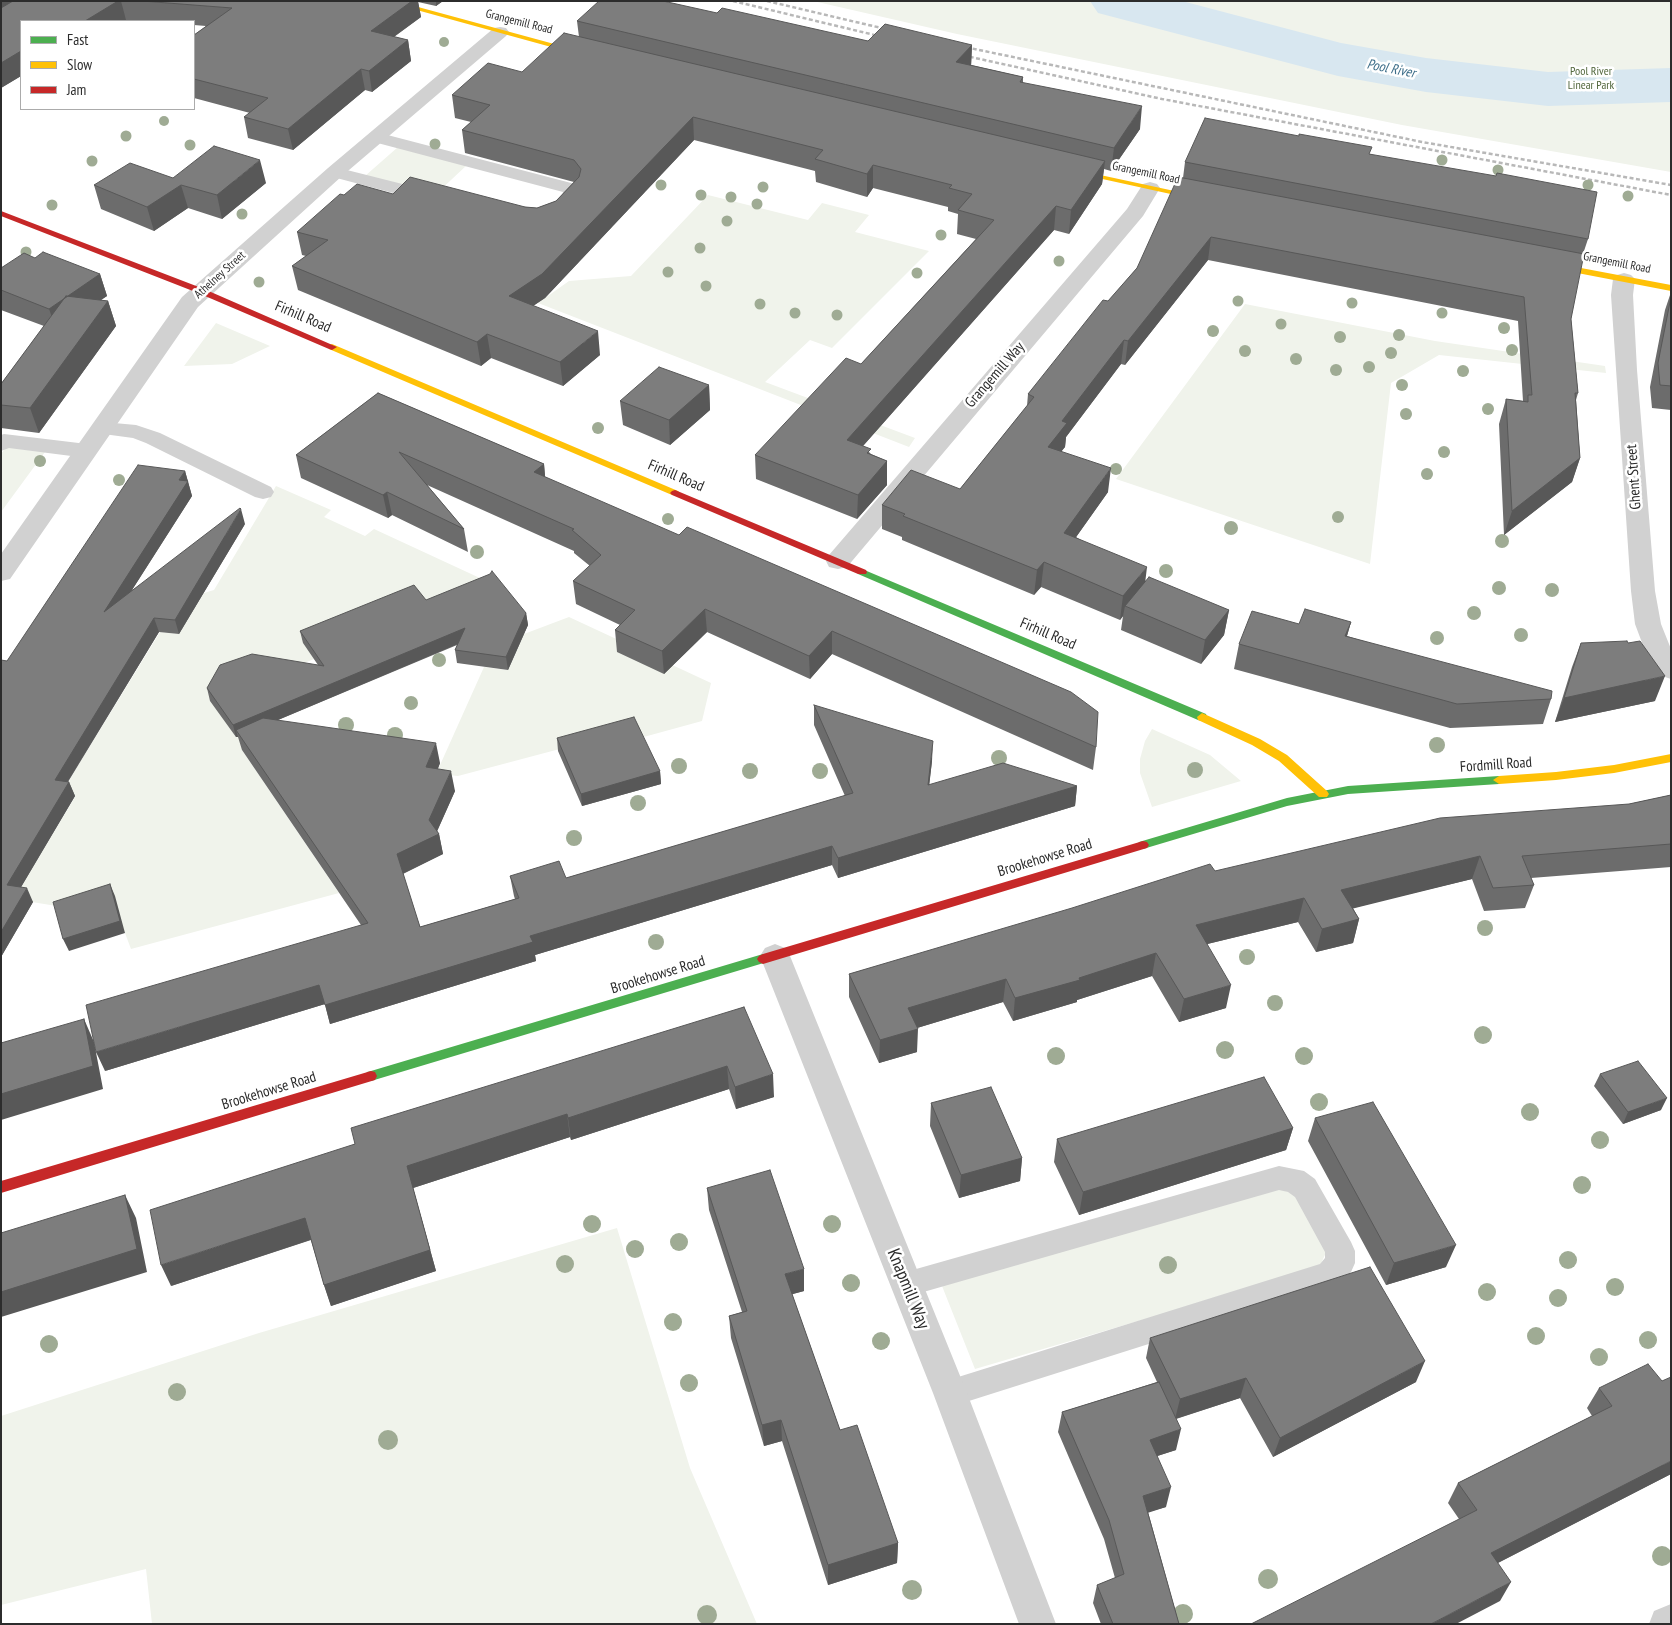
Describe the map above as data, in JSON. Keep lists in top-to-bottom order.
{
  "streets": {
    "street": [
      "Grangemill Road",
      "Athelney Street",
      "Firhill Road",
      "Grangemill Way",
      "Ghent Street",
      "Fordmill Road",
      "Brookehowse Road",
      "Knapmill Way"
    ]
  },
  "crossings": [
    ["Grangemill Road", "Athelney Street"],
    ["Grangemill Road", "Grangemill Way"],
    ["Grangemill Road", "Ghent Street"],
    ["Athelney Street", "Firhill Road"],
    ["Firhill Road", "Grangemill Way"],
    ["Firhill Road", "Fordmill Road"],
    ["Firhill Road", "Brookehowse Road"],
    ["Fordmill Road", "Brookehowse Road"],
    ["Brookehowse Road", "Knapmill Way"]
  ],
  "water": ["Pool River"],
  "parks": ["Pool River Linear Park"],
  "legend": ["Fast", "Slow", "Jam"]
}
